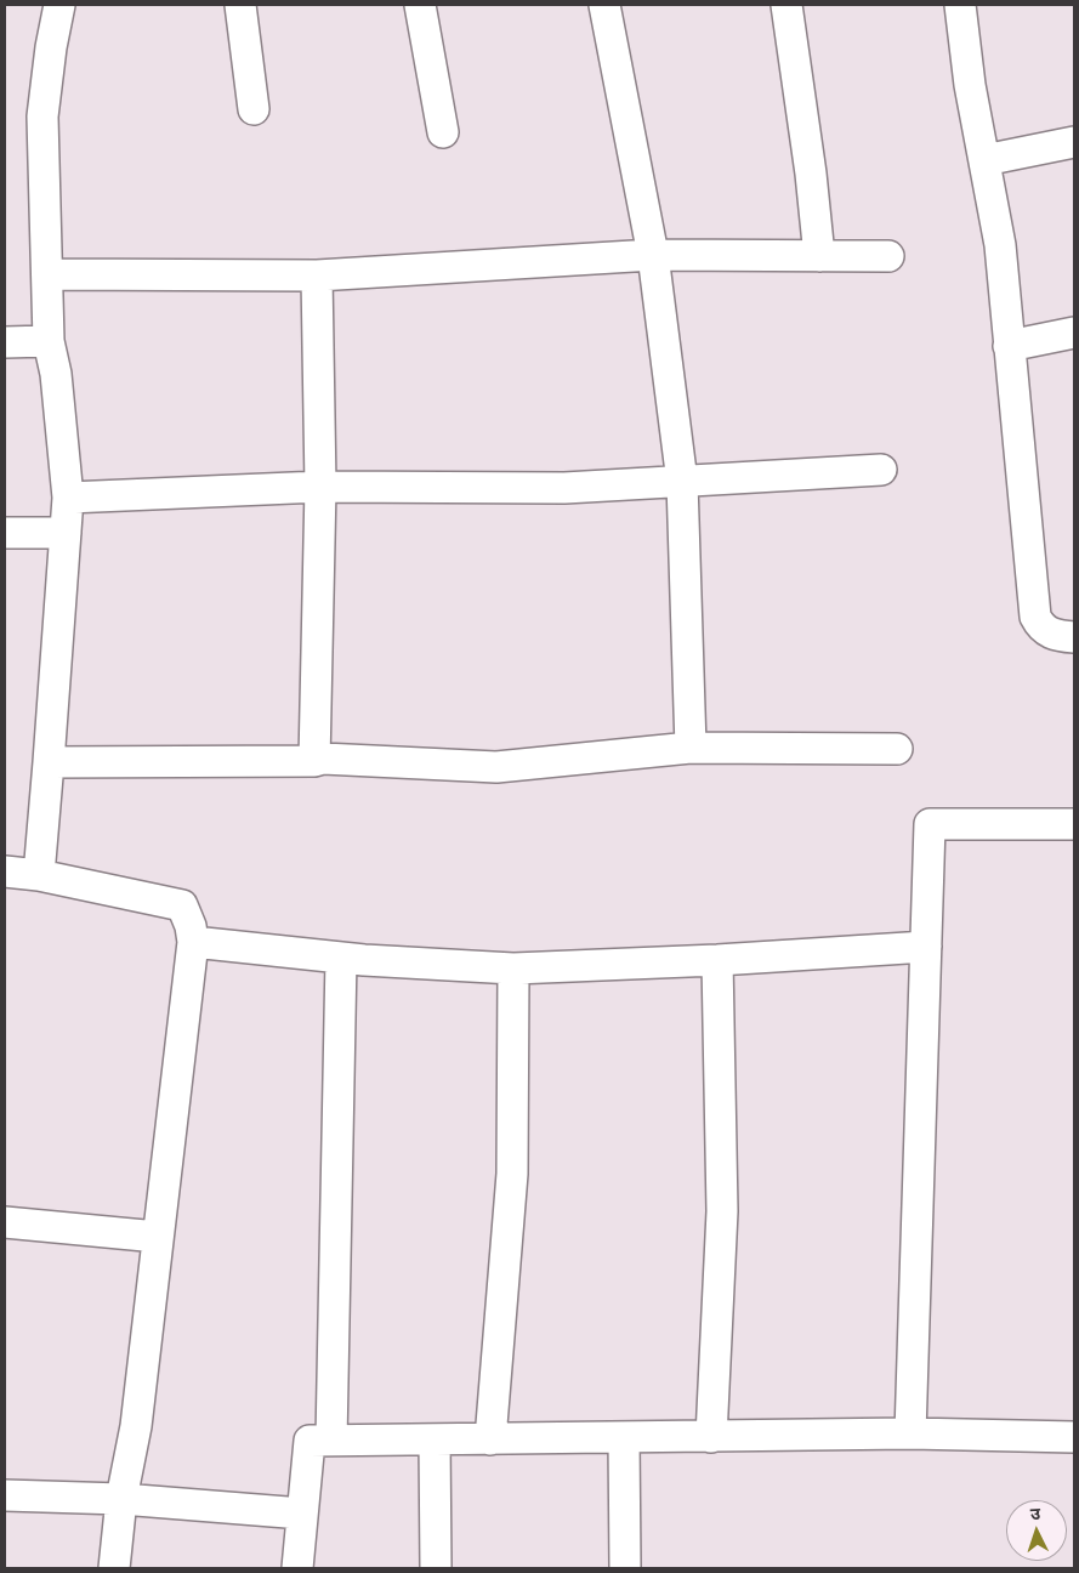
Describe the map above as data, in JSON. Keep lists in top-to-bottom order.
{
  "north": "top"
}
